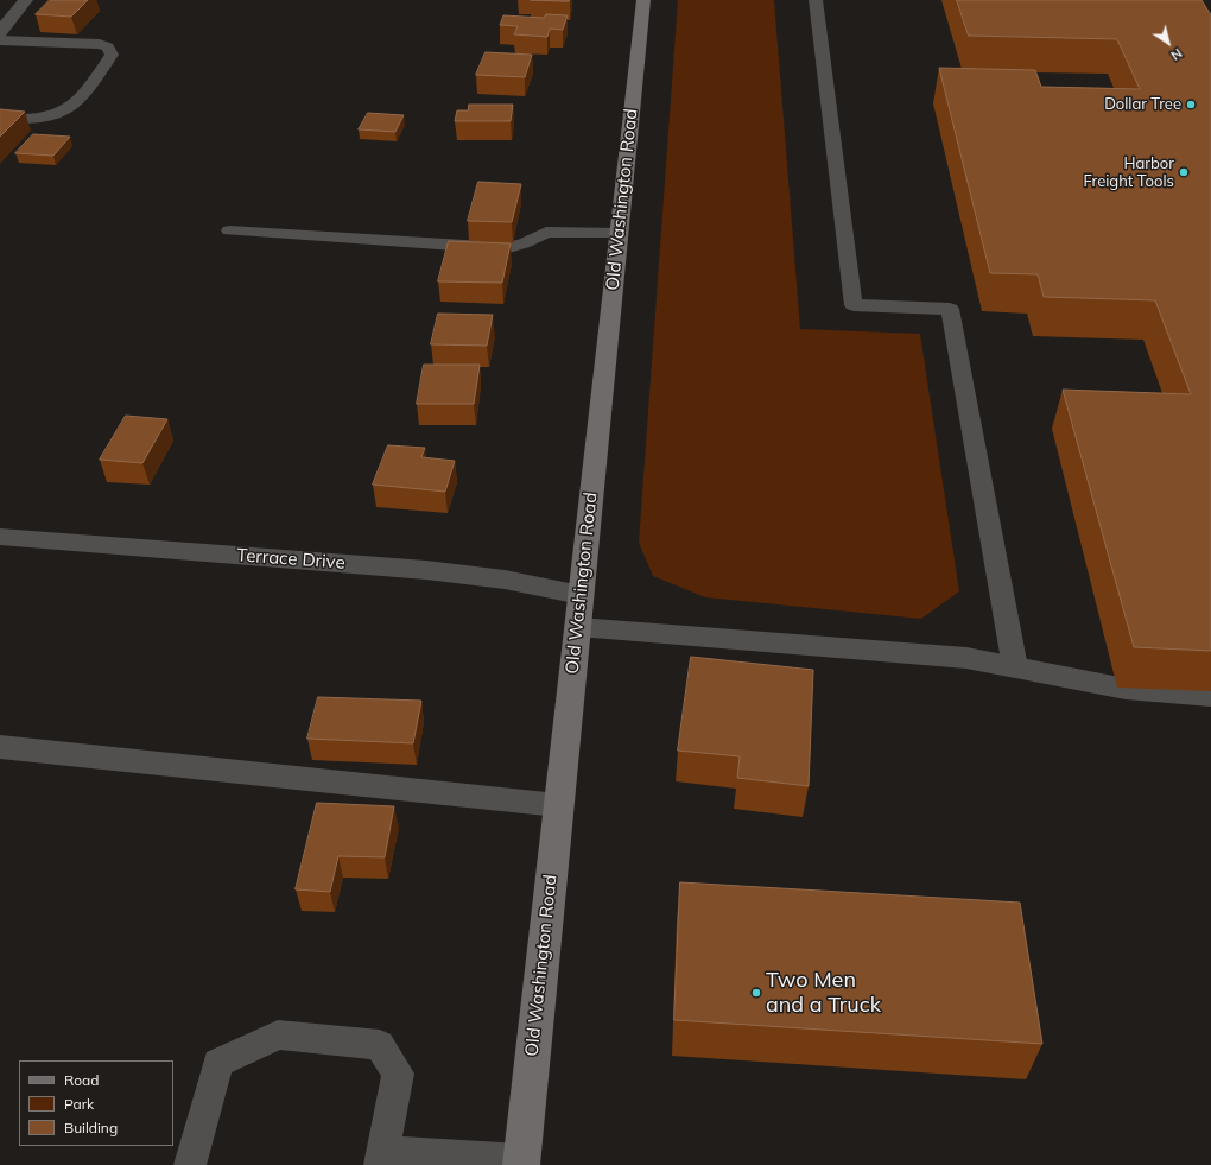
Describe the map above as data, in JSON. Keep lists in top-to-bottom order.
{
  "streets": {
    "main road": ["Old Washington Road"],
    "street": ["Terrace Drive"]
  },
  "crossings": [
    ["Old Washington Road", "Terrace Drive"]
  ],
  "places": ["Dollar Tree", "Harbor Freight Tools", "Two Men and a Truck"],
  "legend": ["Road", "Park", "Building"],
  "north": "bottom right"
}
